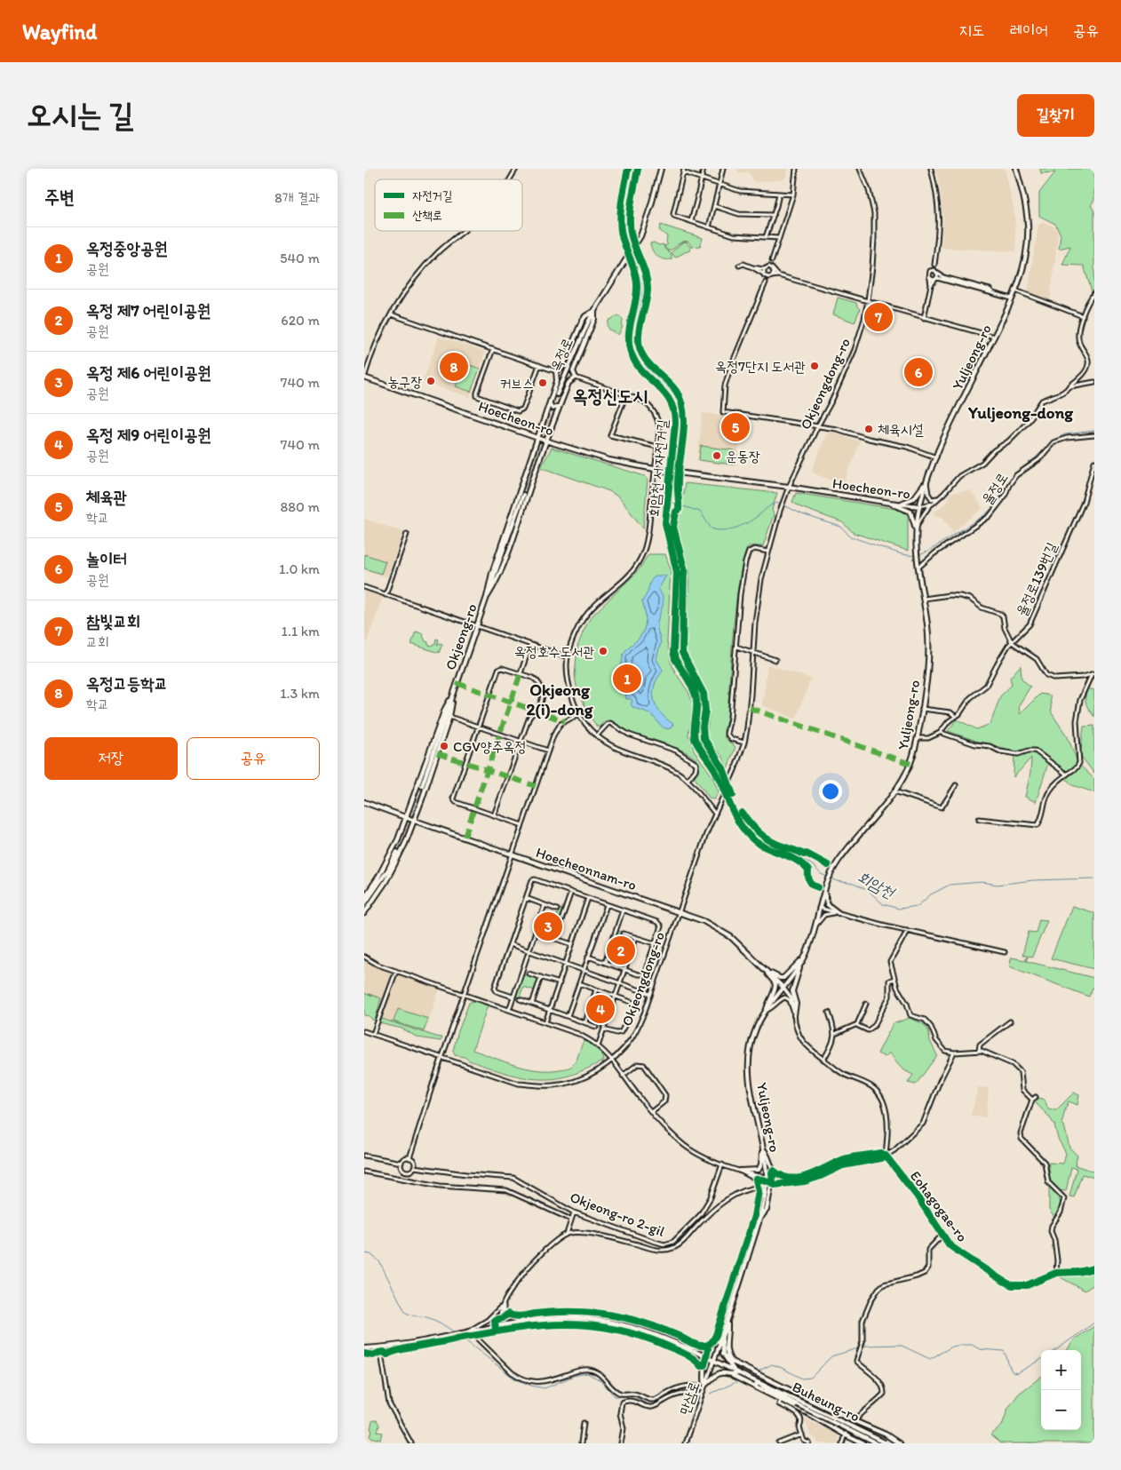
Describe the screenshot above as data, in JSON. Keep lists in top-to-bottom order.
{
  "streets": {
    "main road": [
      "Yuljeong-ro",
      "Hoecheon-ro",
      "Okjeong-ro",
      "Hoecheonnam-ro",
      "Buheung-ro"
    ],
    "street": [
      "Okjeongdong-ro",
      "율정로",
      "율정로139번길",
      "Eohagogae-ro",
      "Okjeong-ro 2-gil",
      "만삼로"
    ],
    "cycle path": ["회암천 서 자전거길"]
  },
  "crossings": [
    ["Yuljeong-ro", "Hoecheon-ro"],
    ["Yuljeong-ro", "율정로"],
    ["Yuljeong-ro", "율정로139번길"],
    ["Yuljeong-ro", "Hoecheonnam-ro"],
    ["Okjeongdong-ro", "Hoecheon-ro"],
    ["Okjeongdong-ro", "Hoecheonnam-ro"],
    ["만삼로", "Buheung-ro"]
  ],
  "districts": ["옥정신도시", "Yuljeong-dong", "Okjeong 2(i)-dong"],
  "water": ["회암천"],
  "places": [
    "옥정7단지 도서관",
    "농구장",
    "커브스",
    "체육시설",
    "운동장",
    "옥정호수도서관",
    "CGV양주옥정"
  ],
  "legend": ["자전거길", "산책로"],
  "page": {
    "header": "Wayfind",
    "nav": ["지도", "레이어", "공유"],
    "buttons": [
      "길찾기",
      ["저장", "공유"]
    ],
    "title": "오시는 길",
    "heading": ["주변", "8개 결과"],
    "list": [
      {
        "mark": "1",
        "name": "옥정중앙공원",
        "note": "공원",
        "value": "540 m"
      },
      {
        "mark": "2",
        "name": "옥정 제7 어린이공원",
        "note": "공원",
        "value": "620 m"
      },
      {
        "mark": "3",
        "name": "옥정 제6 어린이공원",
        "note": "공원",
        "value": "740 m"
      },
      {
        "mark": "4",
        "name": "옥정 제9 어린이공원",
        "note": "공원",
        "value": "740 m"
      },
      {
        "mark": "5",
        "name": "체육관",
        "note": "학교",
        "value": "880 m"
      },
      {
        "mark": "6",
        "name": "놀이터",
        "note": "공원",
        "value": "1.0 km"
      },
      {
        "mark": "7",
        "name": "참빛교회",
        "note": "교회",
        "value": "1.1 km"
      },
      {
        "mark": "8",
        "name": "옥정고등학교",
        "note": "학교",
        "value": "1.3 km"
      }
    ],
    "pins": [
      "7",
      "8",
      "6",
      "5",
      "1",
      "3",
      "2",
      "4"
    ],
    "map_buttons": ["+", "−"]
  }
}
